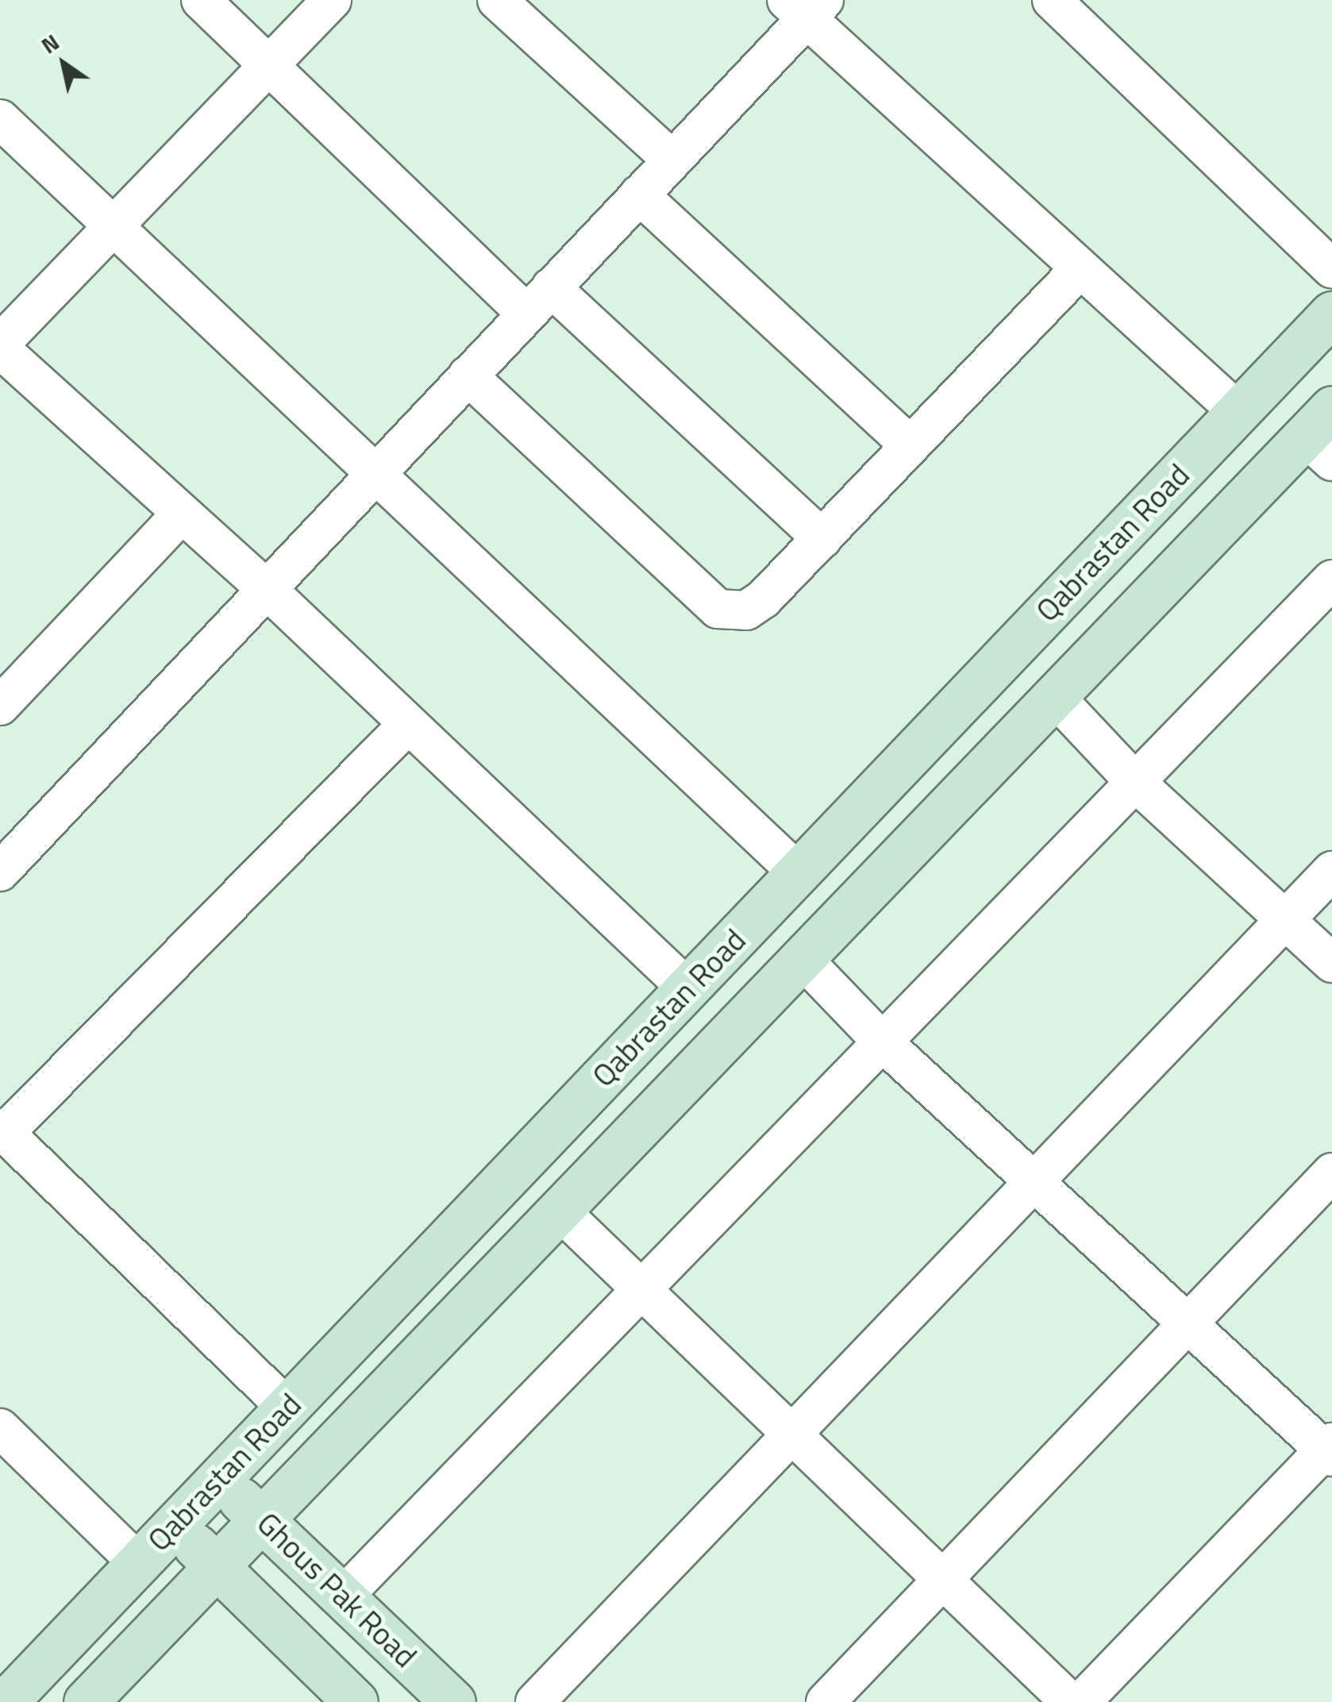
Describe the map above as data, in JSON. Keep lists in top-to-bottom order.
{
  "streets": {
    "main road": ["Qabrastan Road", "Ghous Pak Road"]
  },
  "crossings": [
    ["Qabrastan Road", "Ghous Pak Road"]
  ],
  "north": "top left"
}
